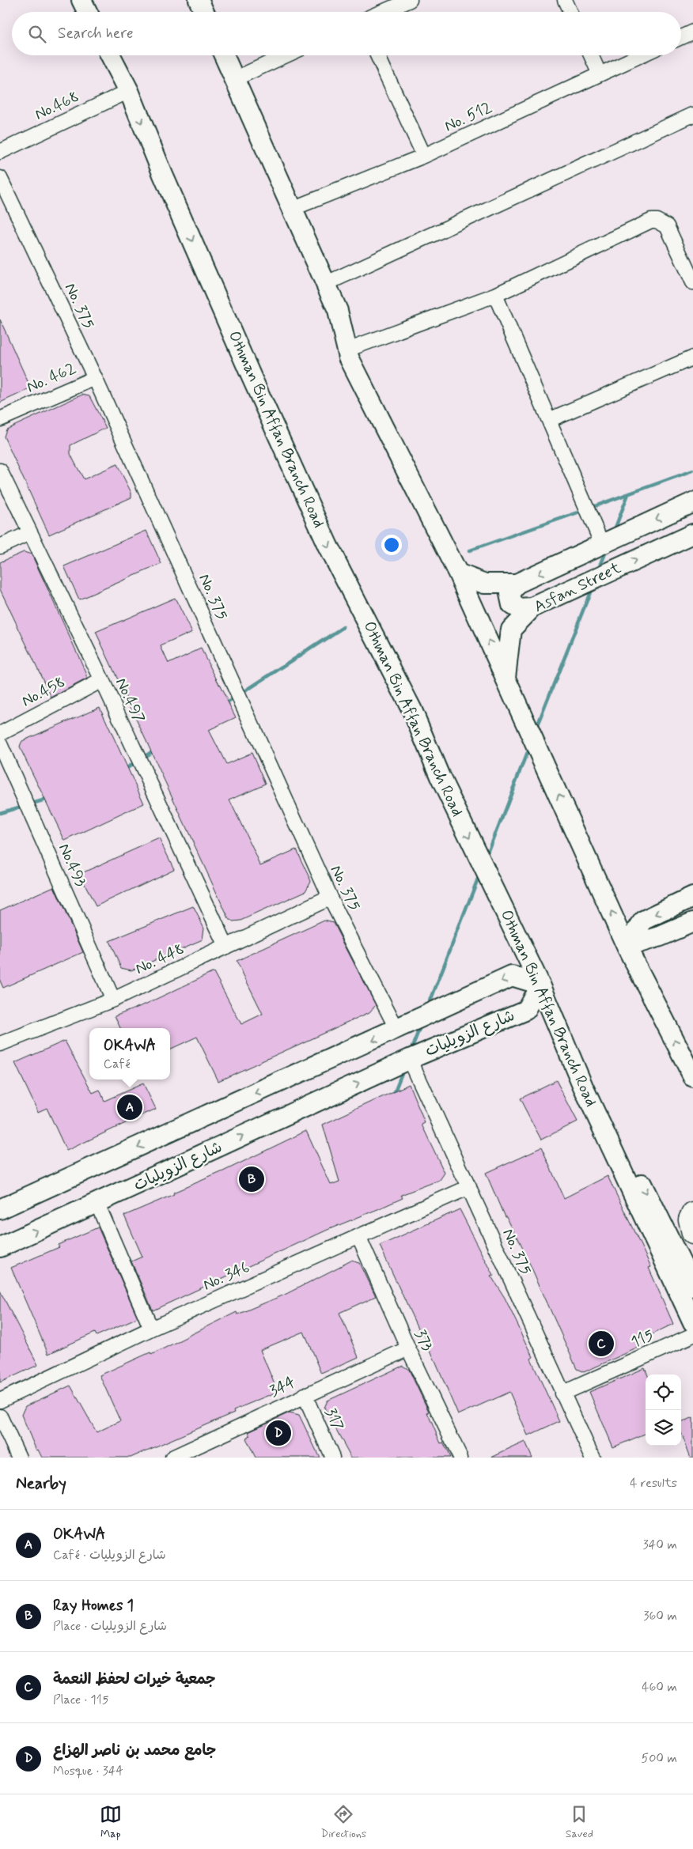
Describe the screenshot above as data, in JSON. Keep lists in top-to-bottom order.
{
  "streets": {
    "main road": ["Othman Bin Affan Branch Road", "Asfan Street", "شارع الزويليات"],
    "street": [
      "No.468",
      "No. 512",
      "No. 375",
      "No. 462",
      "No.458",
      "No.497",
      "No.493",
      "No. 448",
      "No. 346",
      "115",
      "373",
      "344",
      "317"
    ]
  },
  "crossings": [
    ["No.468", "Othman Bin Affan Branch Road"],
    ["No. 375", "No. 462"],
    ["No. 375", "No. 448"],
    ["No. 375", "شارع الزويليات"],
    ["No. 375", "No. 346"],
    ["No. 375", "115"],
    ["Othman Bin Affan Branch Road", "شارع الزويليات"],
    ["No.458", "No.497"],
    ["No.497", "No. 448"],
    ["No.493", "No. 448"],
    ["No. 346", "373"],
    ["373", "344"],
    ["344", "317"]
  ],
  "page": {
    "search": "Search here",
    "popup": ["OKAWA", "Café"],
    "pins": [
      "A",
      "B",
      "C",
      "D"
    ],
    "heading": ["Nearby", "4 results"],
    "list": [
      {
        "mark": "A",
        "name": "OKAWA",
        "note": "Café · شارع الزويليات",
        "value": "340 m"
      },
      {
        "mark": "B",
        "name": "Ray Homes 1",
        "note": "Place · شارع الزويليات",
        "value": "360 m"
      },
      {
        "mark": "C",
        "name": "جمعية خيرات لحفظ النعمة",
        "note": "Place · 115",
        "value": "460 m"
      },
      {
        "mark": "D",
        "name": "جامع محمد بن ناصر الهزاع",
        "note": "Mosque · 344",
        "value": "500 m"
      }
    ],
    "nav": ["Map", "Directions", "Saved"]
  }
}
